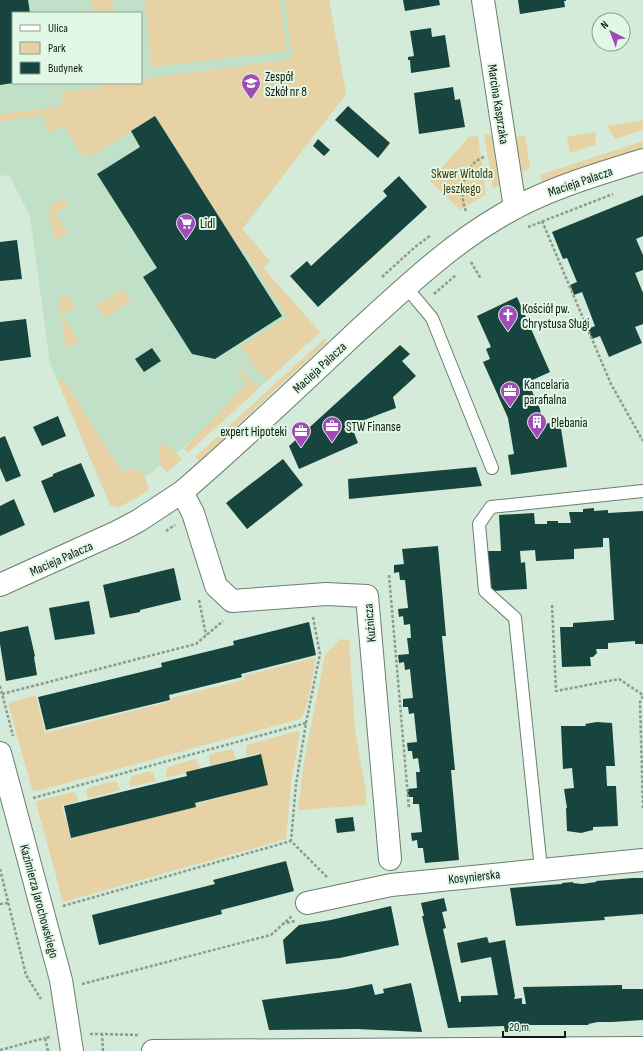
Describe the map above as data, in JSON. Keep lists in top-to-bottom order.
{
  "streets": {
    "street": [
      "Marcina Kasprzaka",
      "Macieja Palacza",
      "Kuźnicza",
      "Kosynierska",
      "Kazimierza Jarochowskiego"
    ]
  },
  "crossings": [
    ["Marcina Kasprzaka", "Macieja Palacza"],
    ["Macieja Palacza", "Kuźnicza"]
  ],
  "parks": ["Skwer Witolda Jeszkego"],
  "places": {
    "school or university": ["Zespół Szkół nr 8"],
    "supermarket": ["Lidl"],
    "church": ["Kościół pw. Chrystusa Sługi"],
    "office": ["Kancelaria parafialna", "STW Finanse", "expert Hipoteki"],
    "building": ["Plebania"]
  },
  "legend": ["Ulica", "Park", "Budynek"],
  "scale_bar": "20 m",
  "north": "top left"
}
